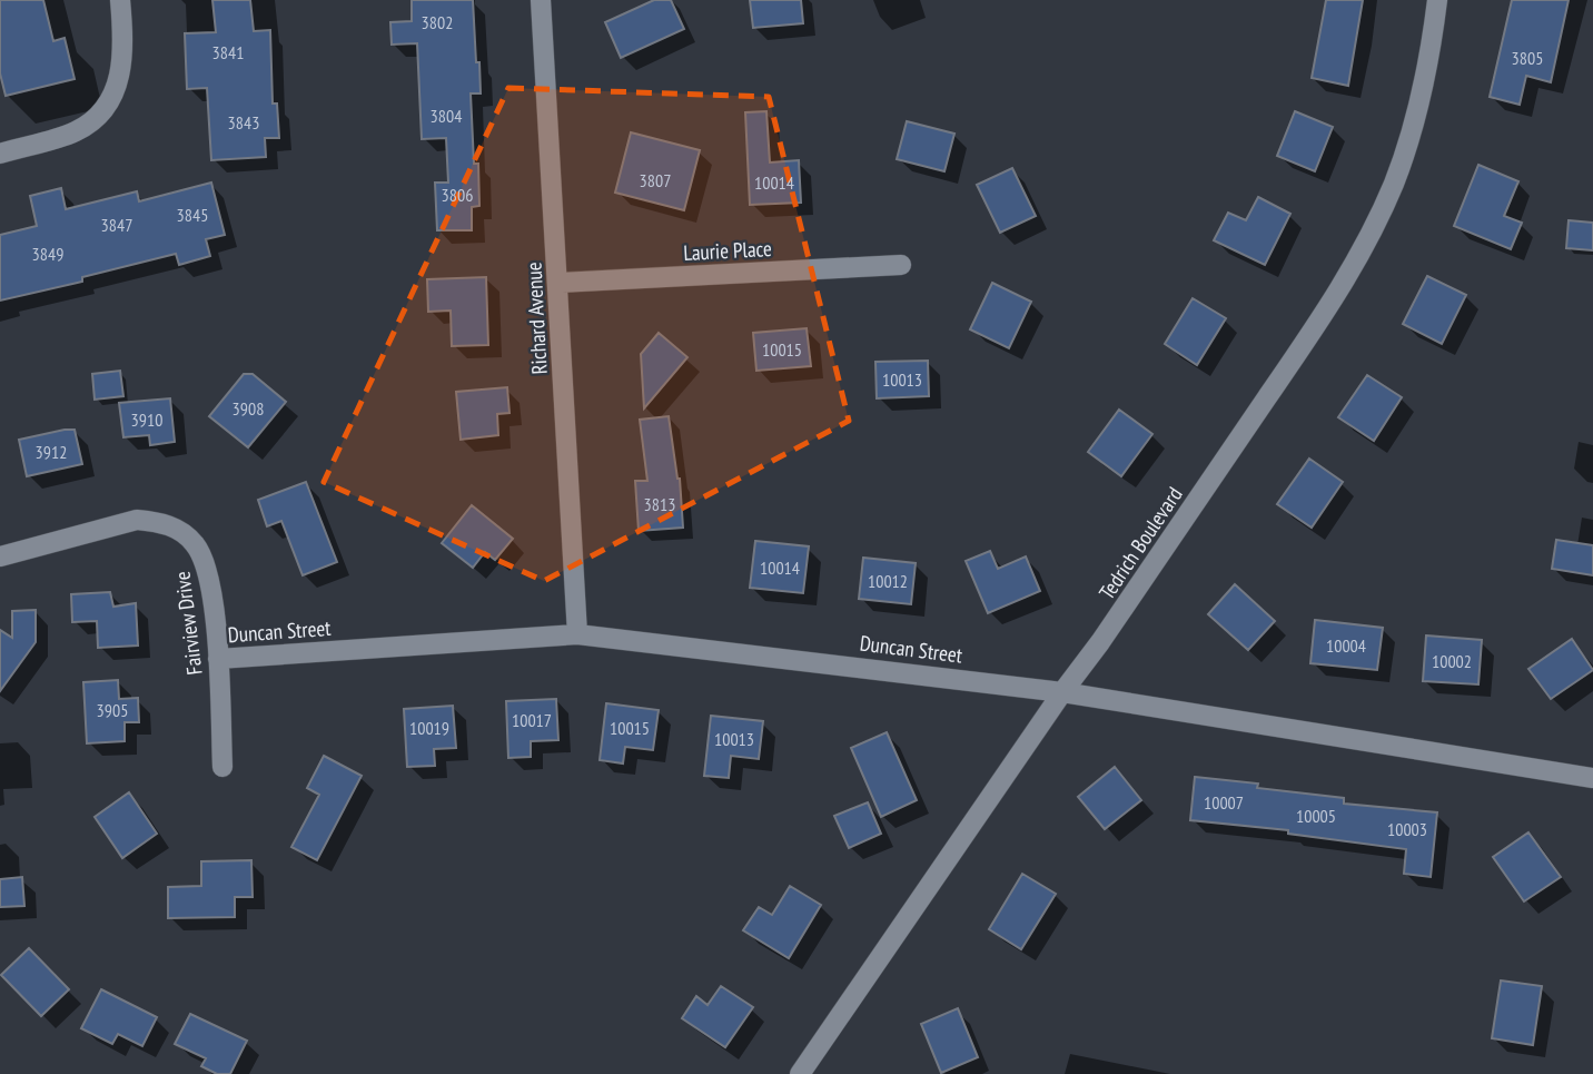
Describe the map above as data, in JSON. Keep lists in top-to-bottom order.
{
  "streets": {
    "street": [
      "Laurie Place",
      "Richard Avenue",
      "Tedrich Boulevard",
      "Fairview Drive",
      "Duncan Street"
    ]
  },
  "crossings": [
    ["Laurie Place", "Richard Avenue"],
    ["Richard Avenue", "Duncan Street"],
    ["Tedrich Boulevard", "Duncan Street"],
    ["Fairview Drive", "Duncan Street"]
  ],
  "house_numbers": [
    "3802",
    "3841",
    "3805",
    "3804",
    "3843",
    "3807",
    "10014",
    "3806",
    "3845",
    "3847",
    "3849",
    "10015",
    "10013",
    "3908",
    "3910",
    "3912",
    "3813",
    "10014",
    "10012",
    "10004",
    "10002",
    "3905",
    "10017",
    "10019",
    "10015",
    "10013",
    "10007",
    "10005",
    "10003"
  ]
}
